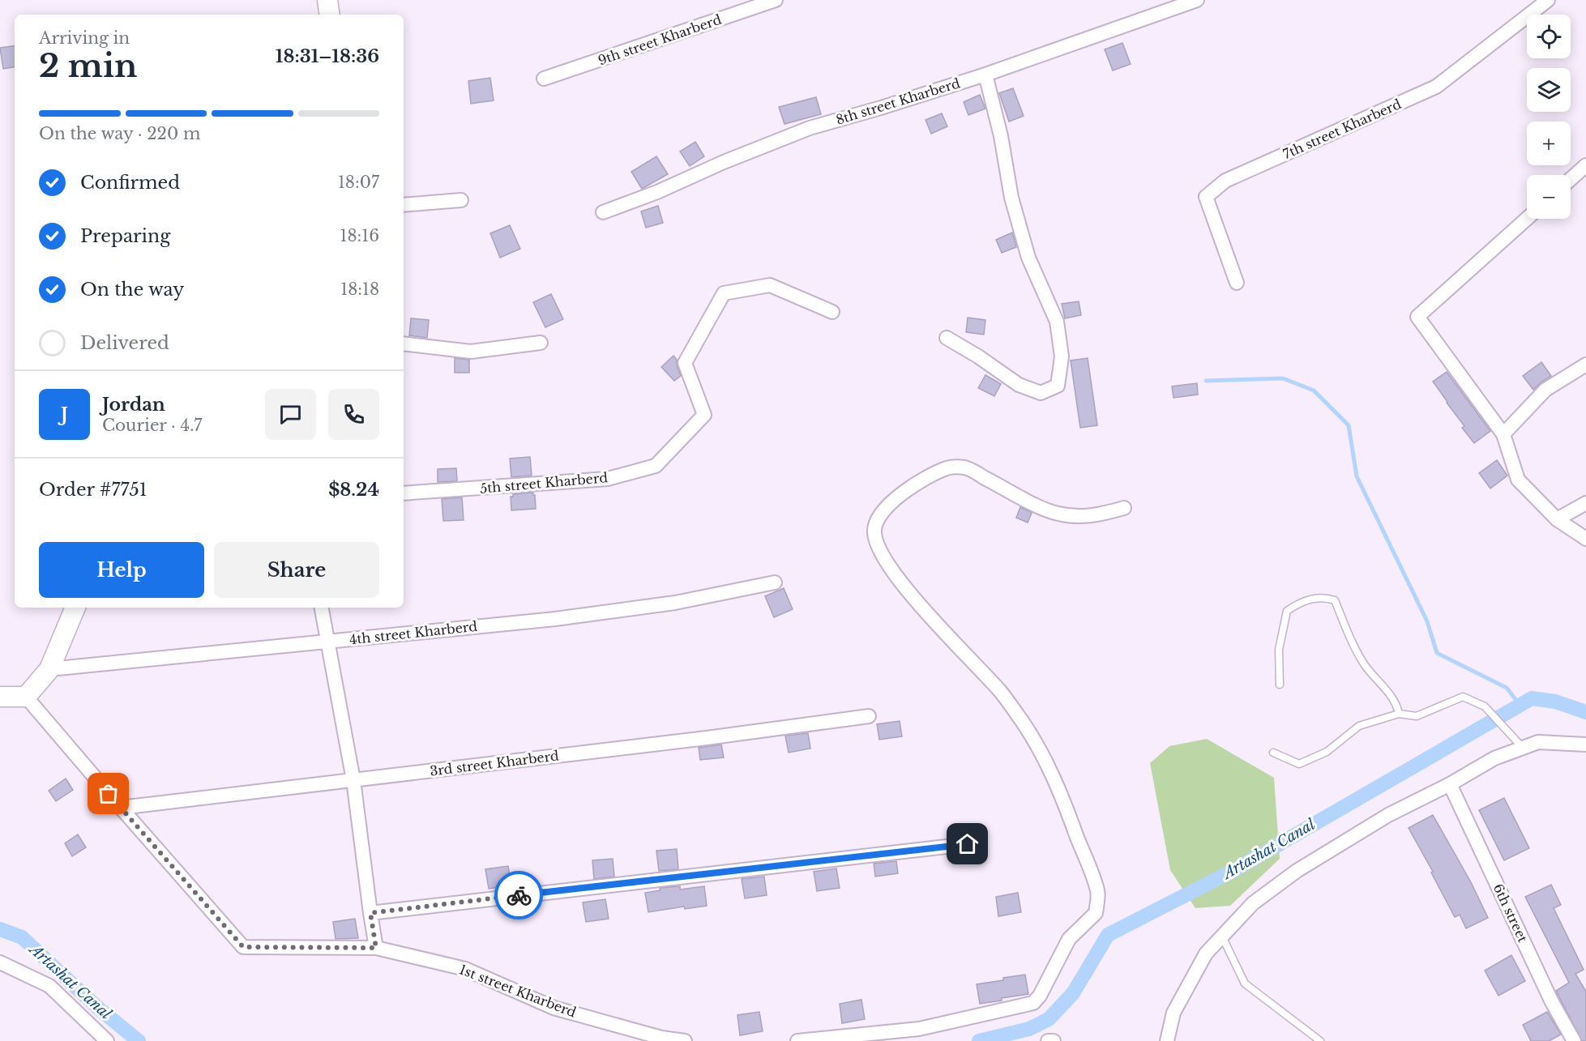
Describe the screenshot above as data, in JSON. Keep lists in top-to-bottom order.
{
  "streets": {
    "street": [
      "9th street Kharberd",
      "8th street Kharberd",
      "7th street Kharberd",
      "5th street Kharberd",
      "4th street Kharberd",
      "3rd street Kharberd",
      "6th street",
      "1st street Kharberd"
    ]
  },
  "crossings": [
    ["3rd street Kharberd", "1st street Kharberd"]
  ],
  "water": ["Artashat Canal"],
  "page": {
    "map_buttons": ["+", "−"],
    "heading": ["2 min", "Arriving in", "18:31–18:36"],
    "panel": [
      "Jordan",
      "Courier · 4.7",
      "Order #7751",
      "$8.24"
    ],
    "bar": "On the way · 220 m",
    "list": [
      ["Confirmed", "18:07"],
      ["Preparing", "18:16"],
      ["On the way", "18:18"],
      "Delivered"
    ],
    "round": "J",
    "buttons": ["Help", "Share"]
  }
}
